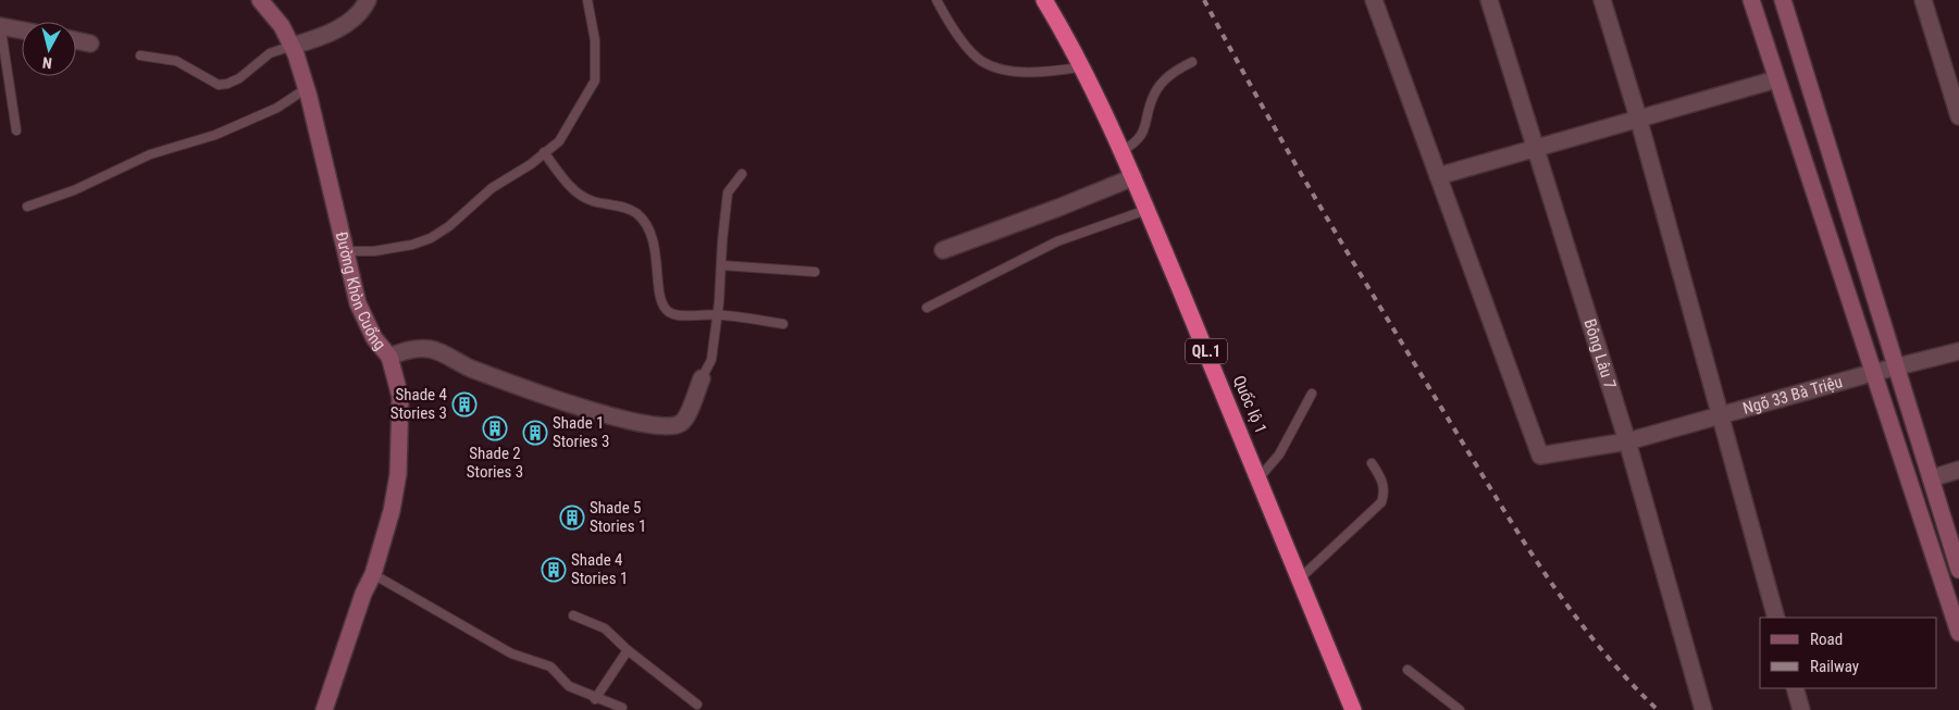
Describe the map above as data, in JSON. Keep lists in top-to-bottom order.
{
  "streets": {
    "highway": ["QL.1", "Quốc lộ 1"],
    "main road": ["Đường Khòn Cuổng"],
    "street": ["Bông Lâu 7", "Ngõ 33 Bà Triệu"]
  },
  "crossings": [
    ["Bông Lâu 7", "Ngõ 33 Bà Triệu"]
  ],
  "places": {
    "building": [
      "Shade 4 Stories 3",
      "Shade 2 Stories 3",
      "Shade 1 Stories 3",
      "Shade 5 Stories 1",
      "Shade 4 Stories 1"
    ]
  },
  "legend": ["Road", "Railway"],
  "north": "bottom"
}
